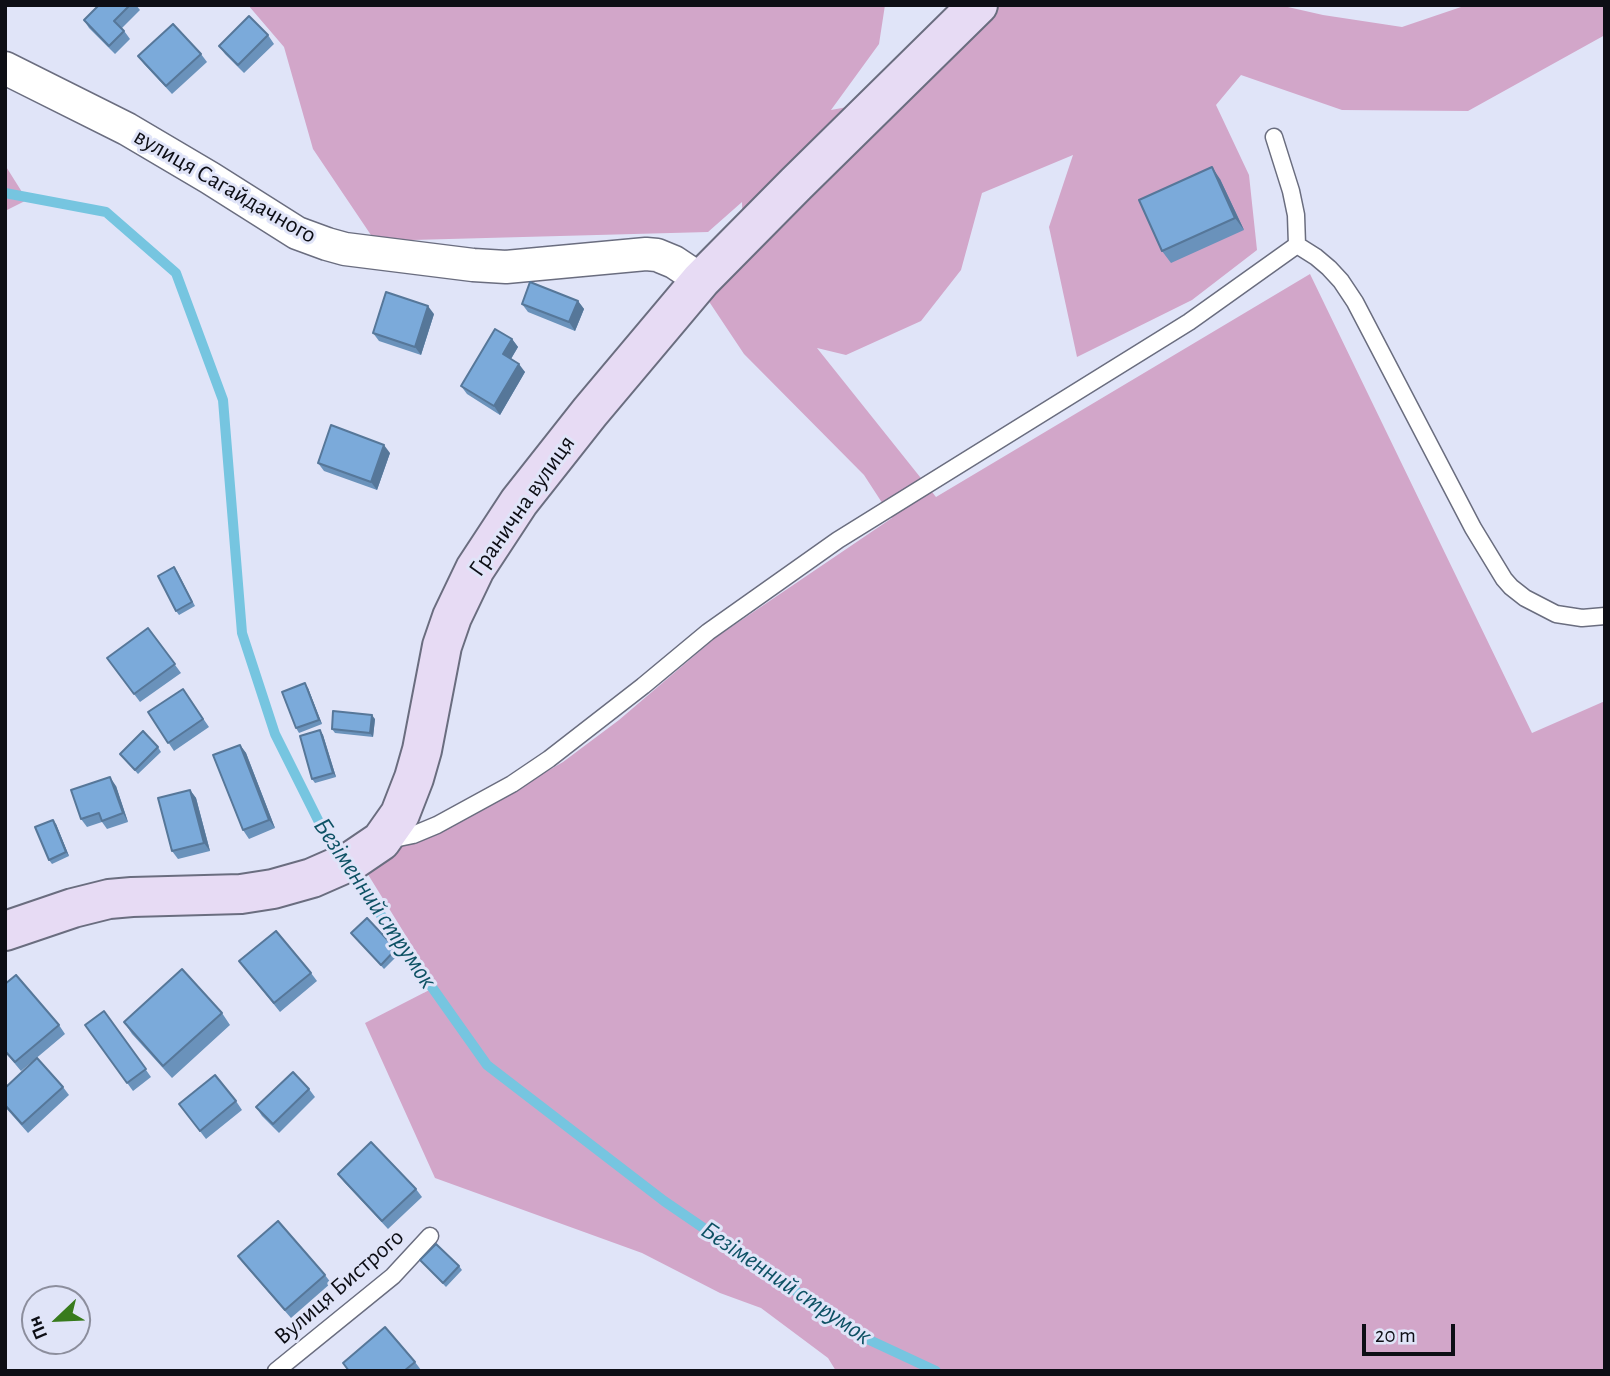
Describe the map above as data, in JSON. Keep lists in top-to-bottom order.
{
  "streets": {
    "street": ["вулиця Сагайдачного", "Гранична вулиця"],
    "lane": ["Вулиця Бистрого"]
  },
  "crossings": [
    ["вулиця Сагайдачного", "Гранична вулиця"]
  ],
  "water": ["Безіменний струмок"],
  "scale_bar": "20 m",
  "north": "bottom left"
}
